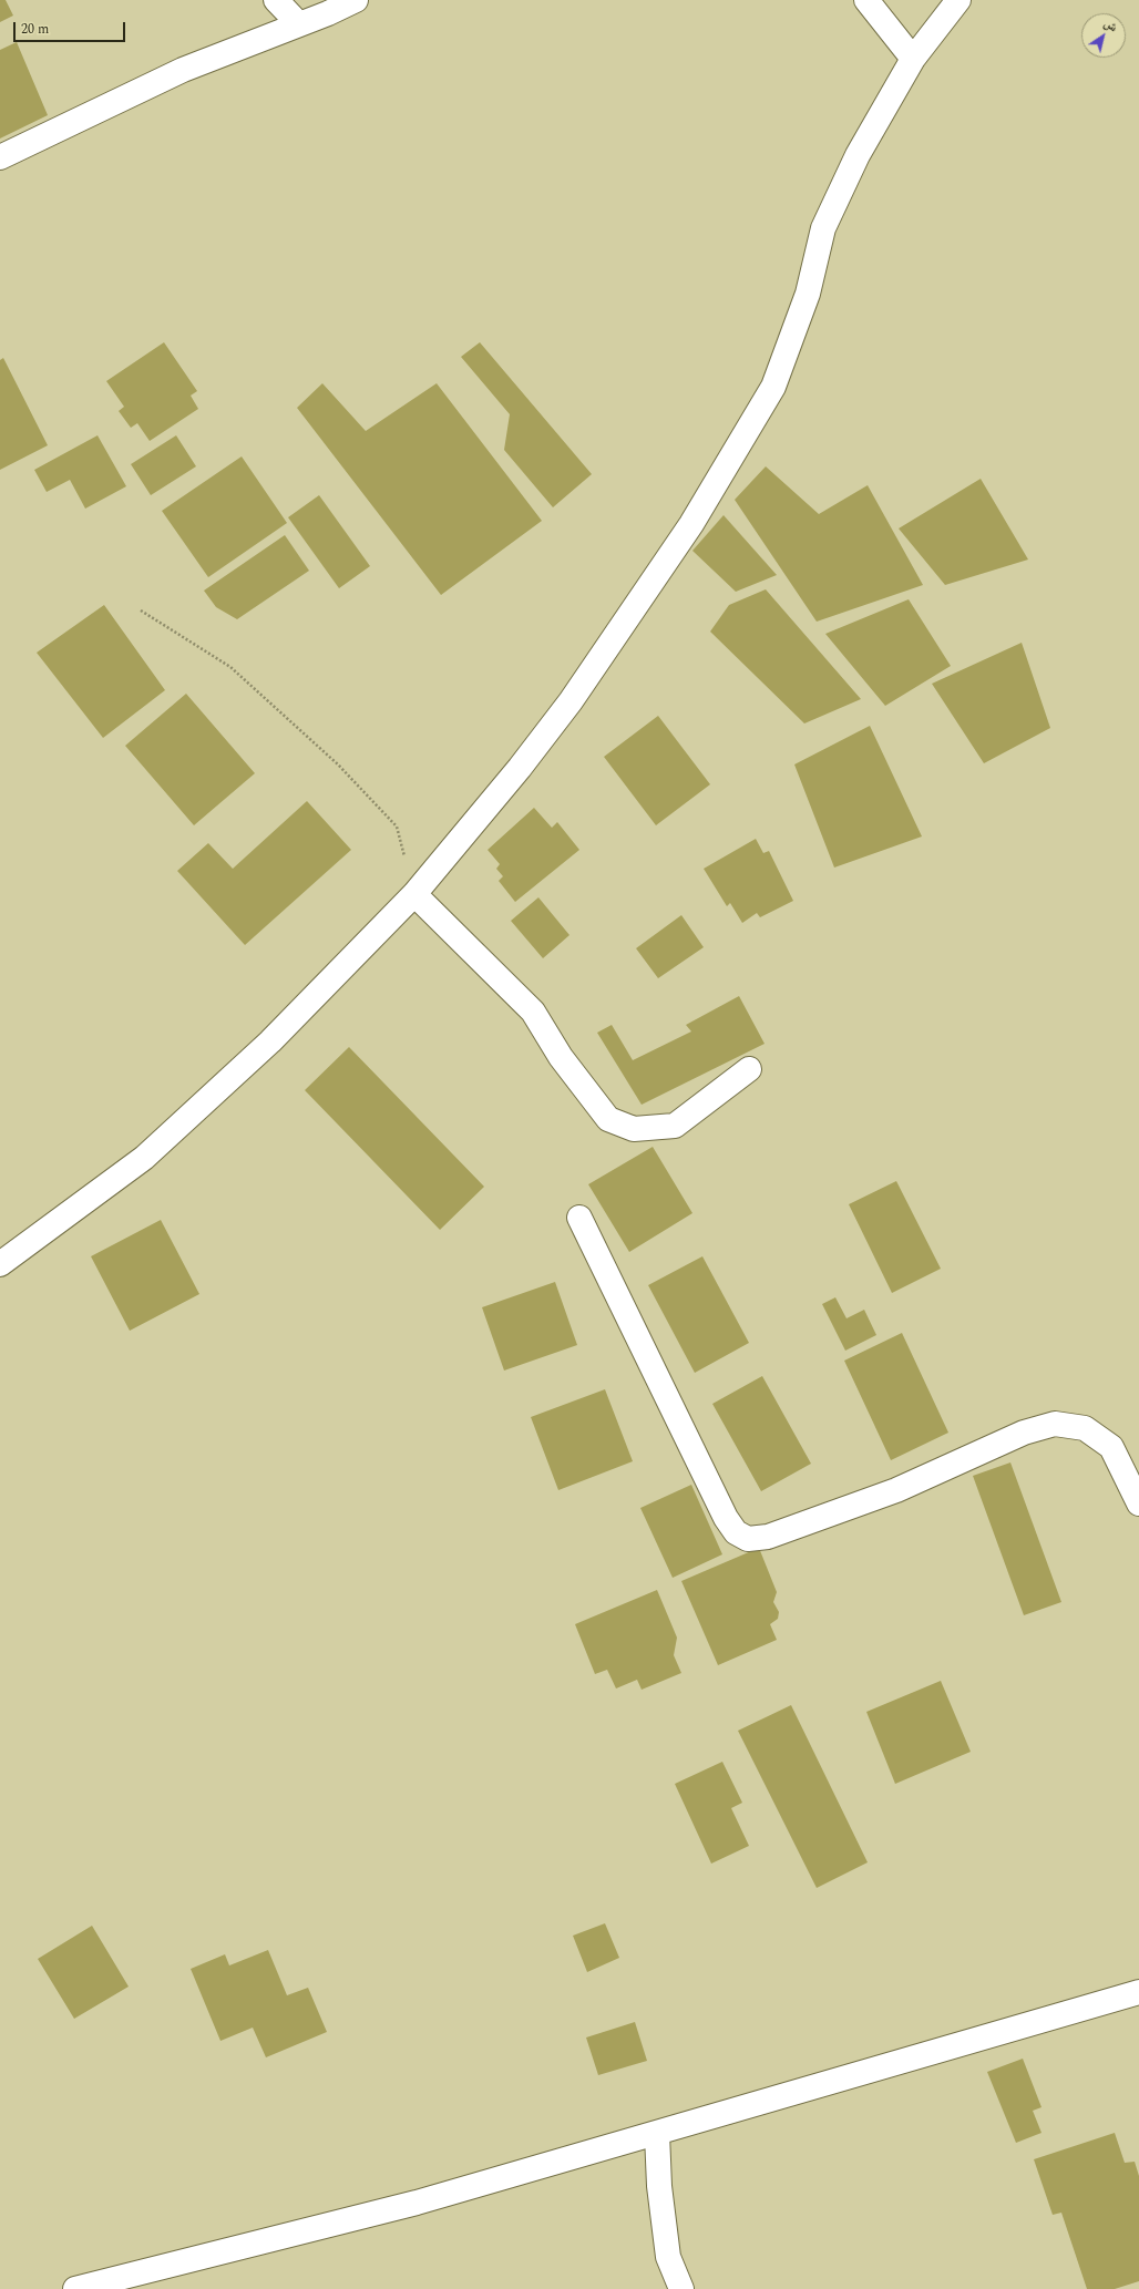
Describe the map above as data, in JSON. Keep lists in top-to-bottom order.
{
  "scale_bar": "20 m",
  "north": "top right"
}
